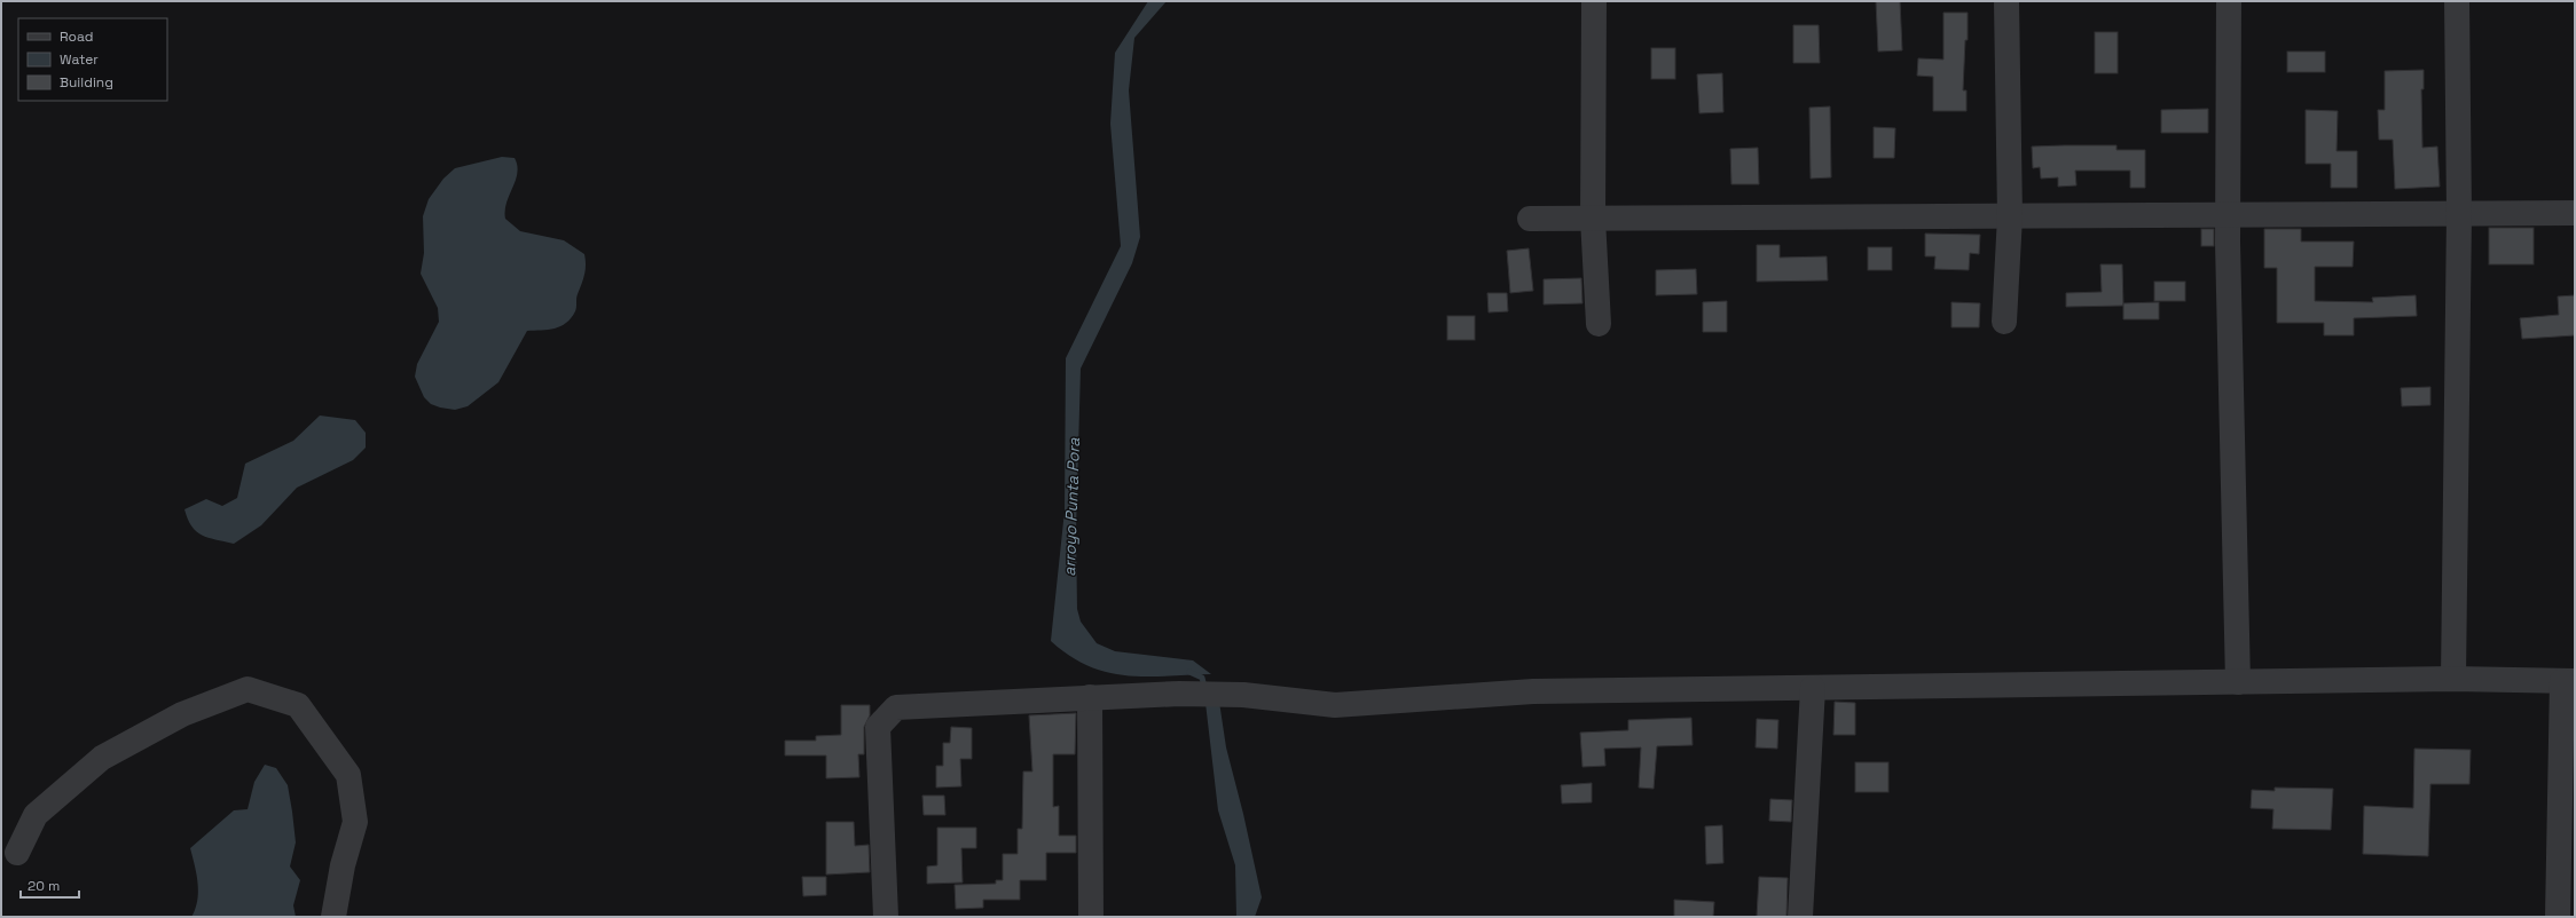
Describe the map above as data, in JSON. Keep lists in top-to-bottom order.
{
  "water": ["arroyo Punta Pora"],
  "legend": ["Road", "Water", "Building"],
  "scale_bar": "20 m"
}
